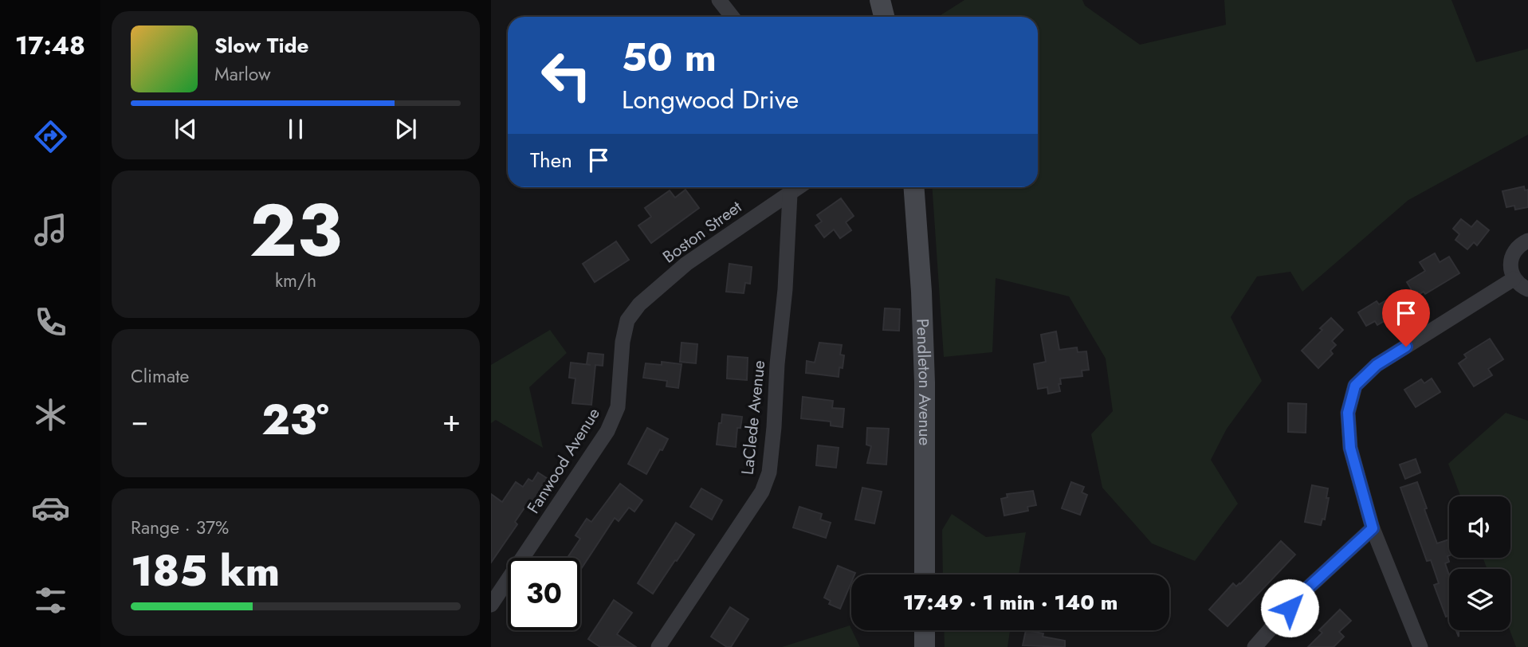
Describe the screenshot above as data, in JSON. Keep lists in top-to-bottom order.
{
  "streets": {
    "street": [
      "Boston Street",
      "Pendleton Avenue",
      "LaClede Avenue",
      "Fanwood Avenue"
    ]
  },
  "crossings": [
    ["Boston Street", "LaClede Avenue"],
    ["Boston Street", "Fanwood Avenue"]
  ],
  "page": {
    "tabs": "17:48",
    "turn": ["50 m", "Longwood Drive"],
    "song": ["Slow Tide", "Marlow"],
    "then": "Then",
    "tile": [
      ["23", "km/h"],
      "Climate",
      ["Range · 37%", "185 km"]
    ],
    "heat": ["−", "23°", "+"],
    "limit": "30",
    "trip": "17:49 · 1 min · 140 m"
  }
}
